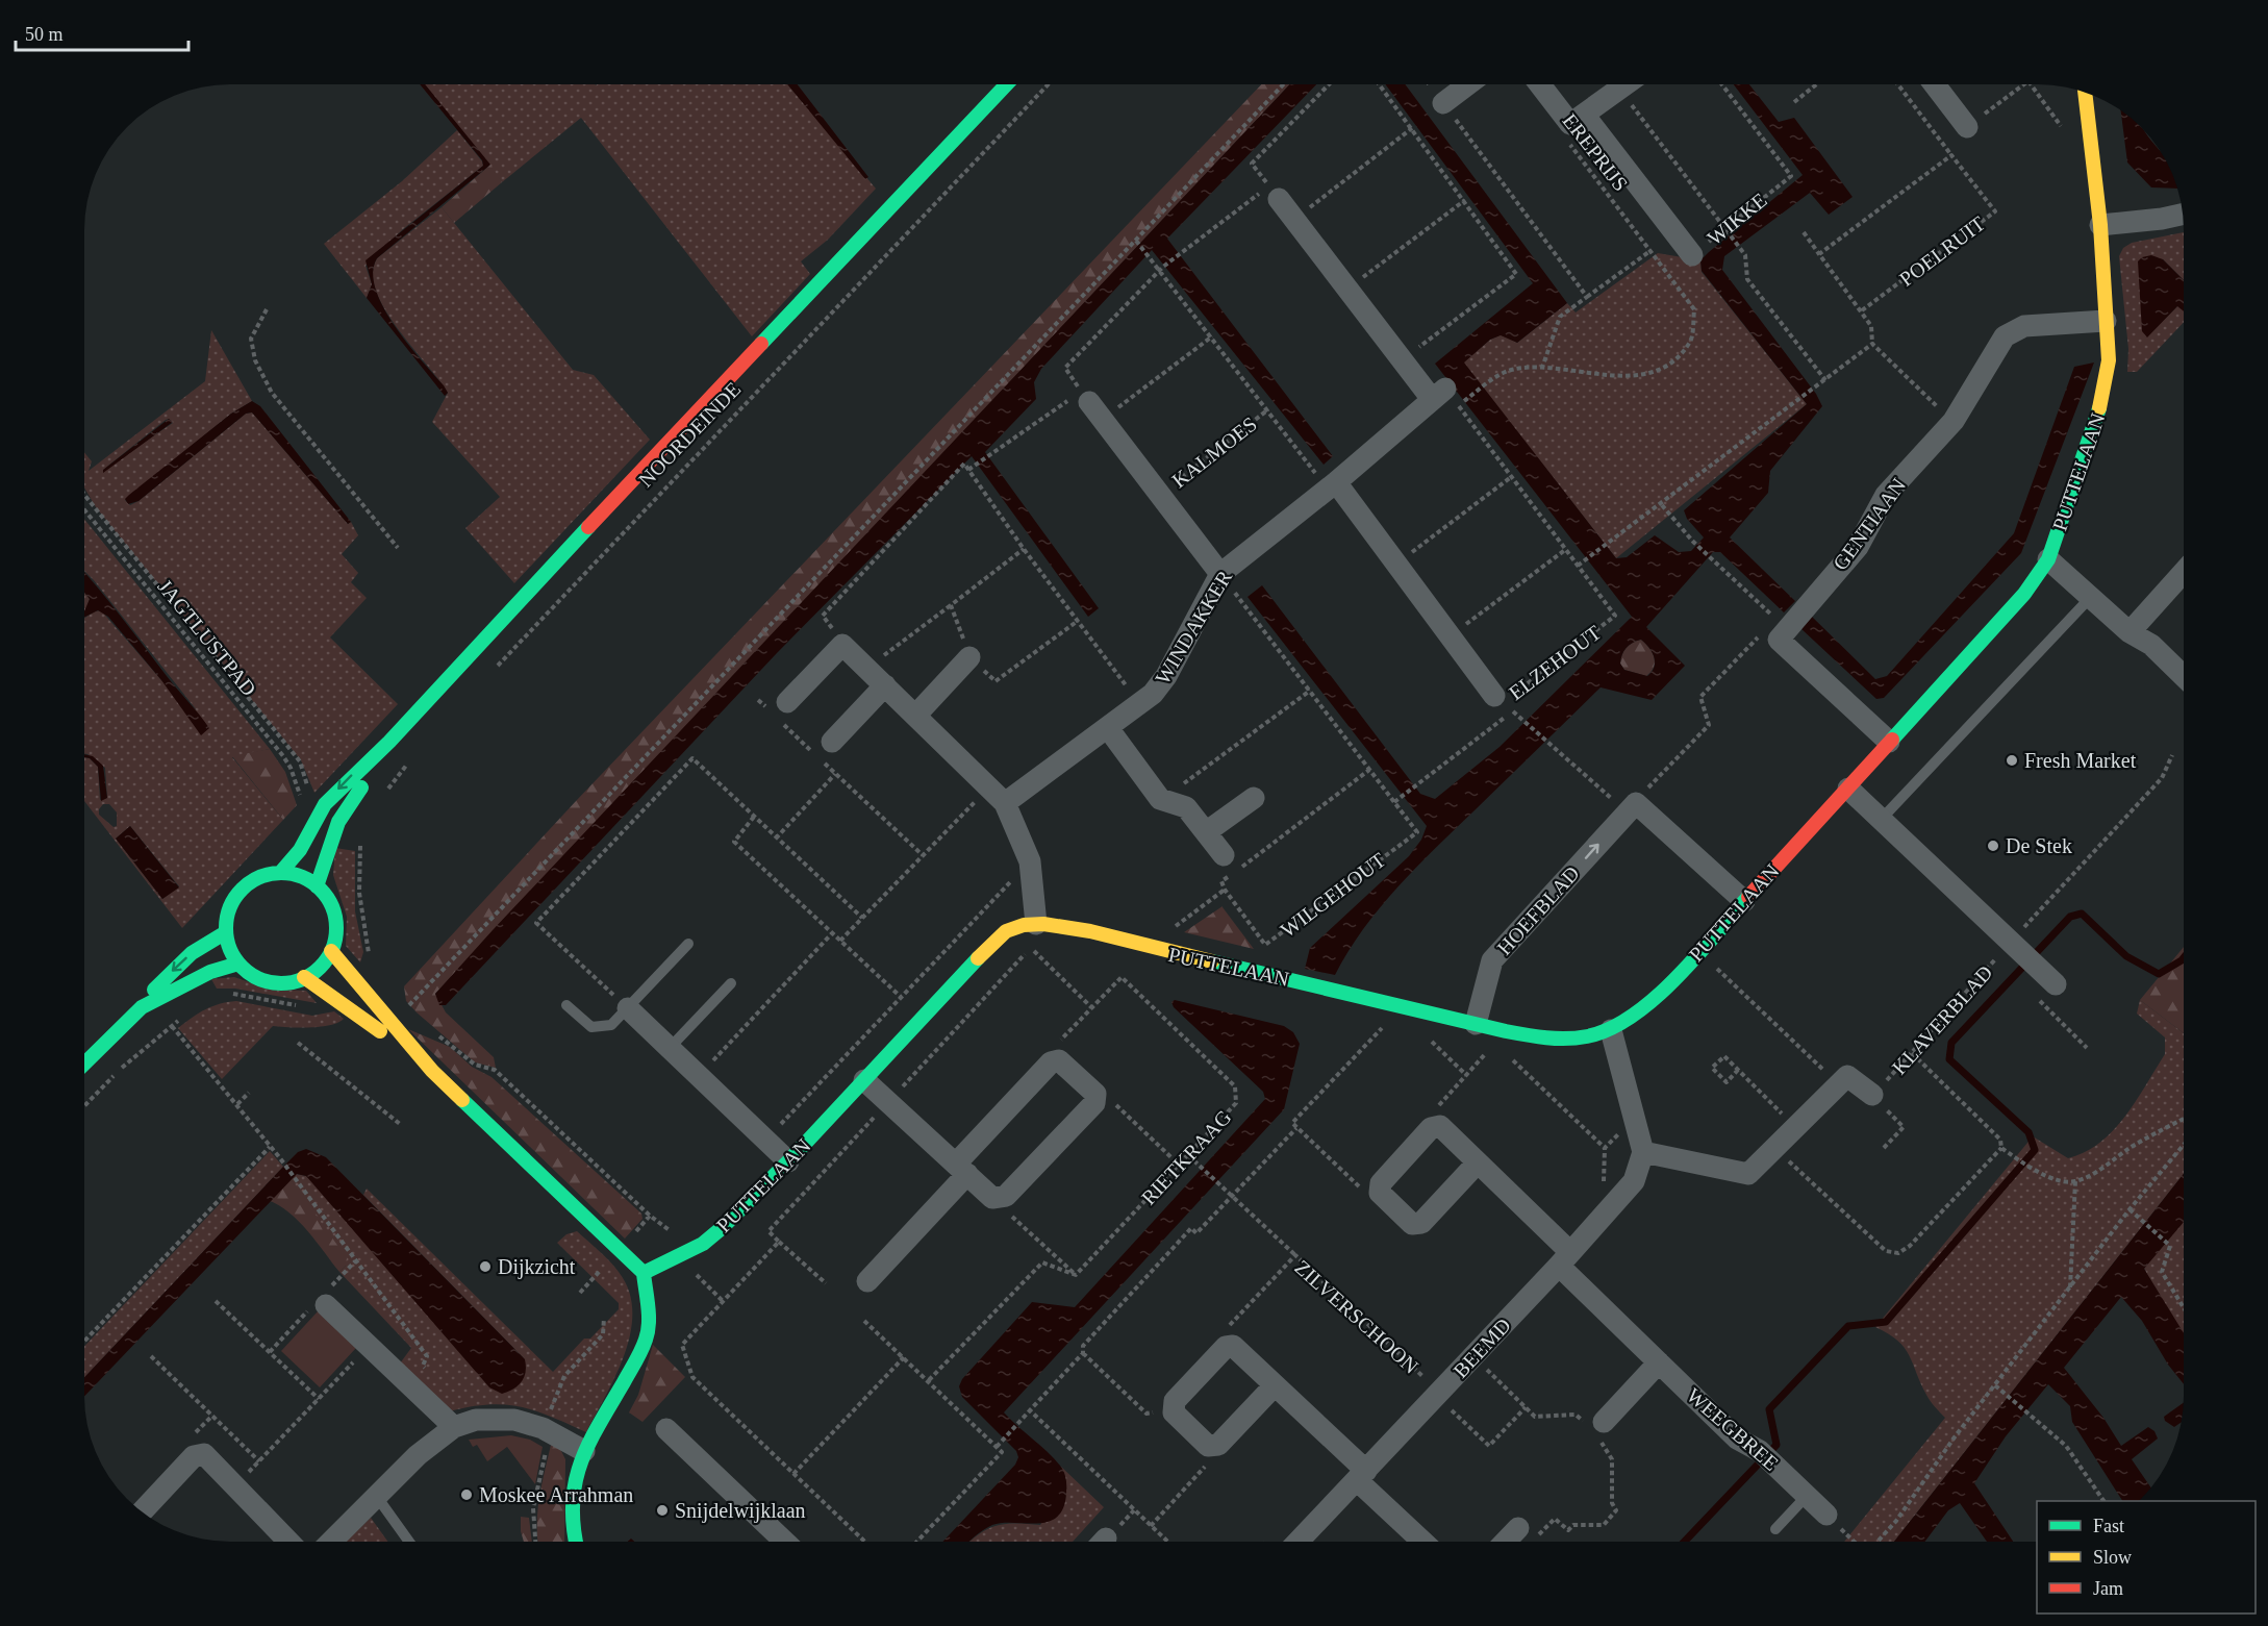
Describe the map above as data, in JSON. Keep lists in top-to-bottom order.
{
  "streets": {
    "street": [
      "WIKKE",
      "NOORDEINDE",
      "KALMOES",
      "PUTTELAAN",
      "GENTIAAN",
      "WINDAKKER",
      "ELZEHOUT",
      "HOEFBLAD",
      "BEEMD",
      "WEEGBREE"
    ],
    "path": [
      "EREPRIJS",
      "POELRUIT",
      "JAGTLUSTPAD",
      "WILGEHOUT",
      "KLAVERBLAD",
      "RIETKRAAG",
      "ZILVERSCHOON"
    ]
  },
  "crossings": [
    ["EREPRIJS", "WINDAKKER"],
    ["KALMOES", "WINDAKKER"],
    ["PUTTELAAN", "GENTIAAN"],
    ["PUTTELAAN", "HOEFBLAD"],
    ["WINDAKKER", "ELZEHOUT"],
    ["BEEMD", "WEEGBREE"]
  ],
  "one_way": ["HOEFBLAD"],
  "places": [
    "Fresh Market",
    "De Stek",
    "Dijkzicht",
    "Moskee Arrahman",
    "Snijdelwijklaan"
  ],
  "legend": ["Fast", "Slow", "Jam"],
  "scale_bar": "50 m"
}
